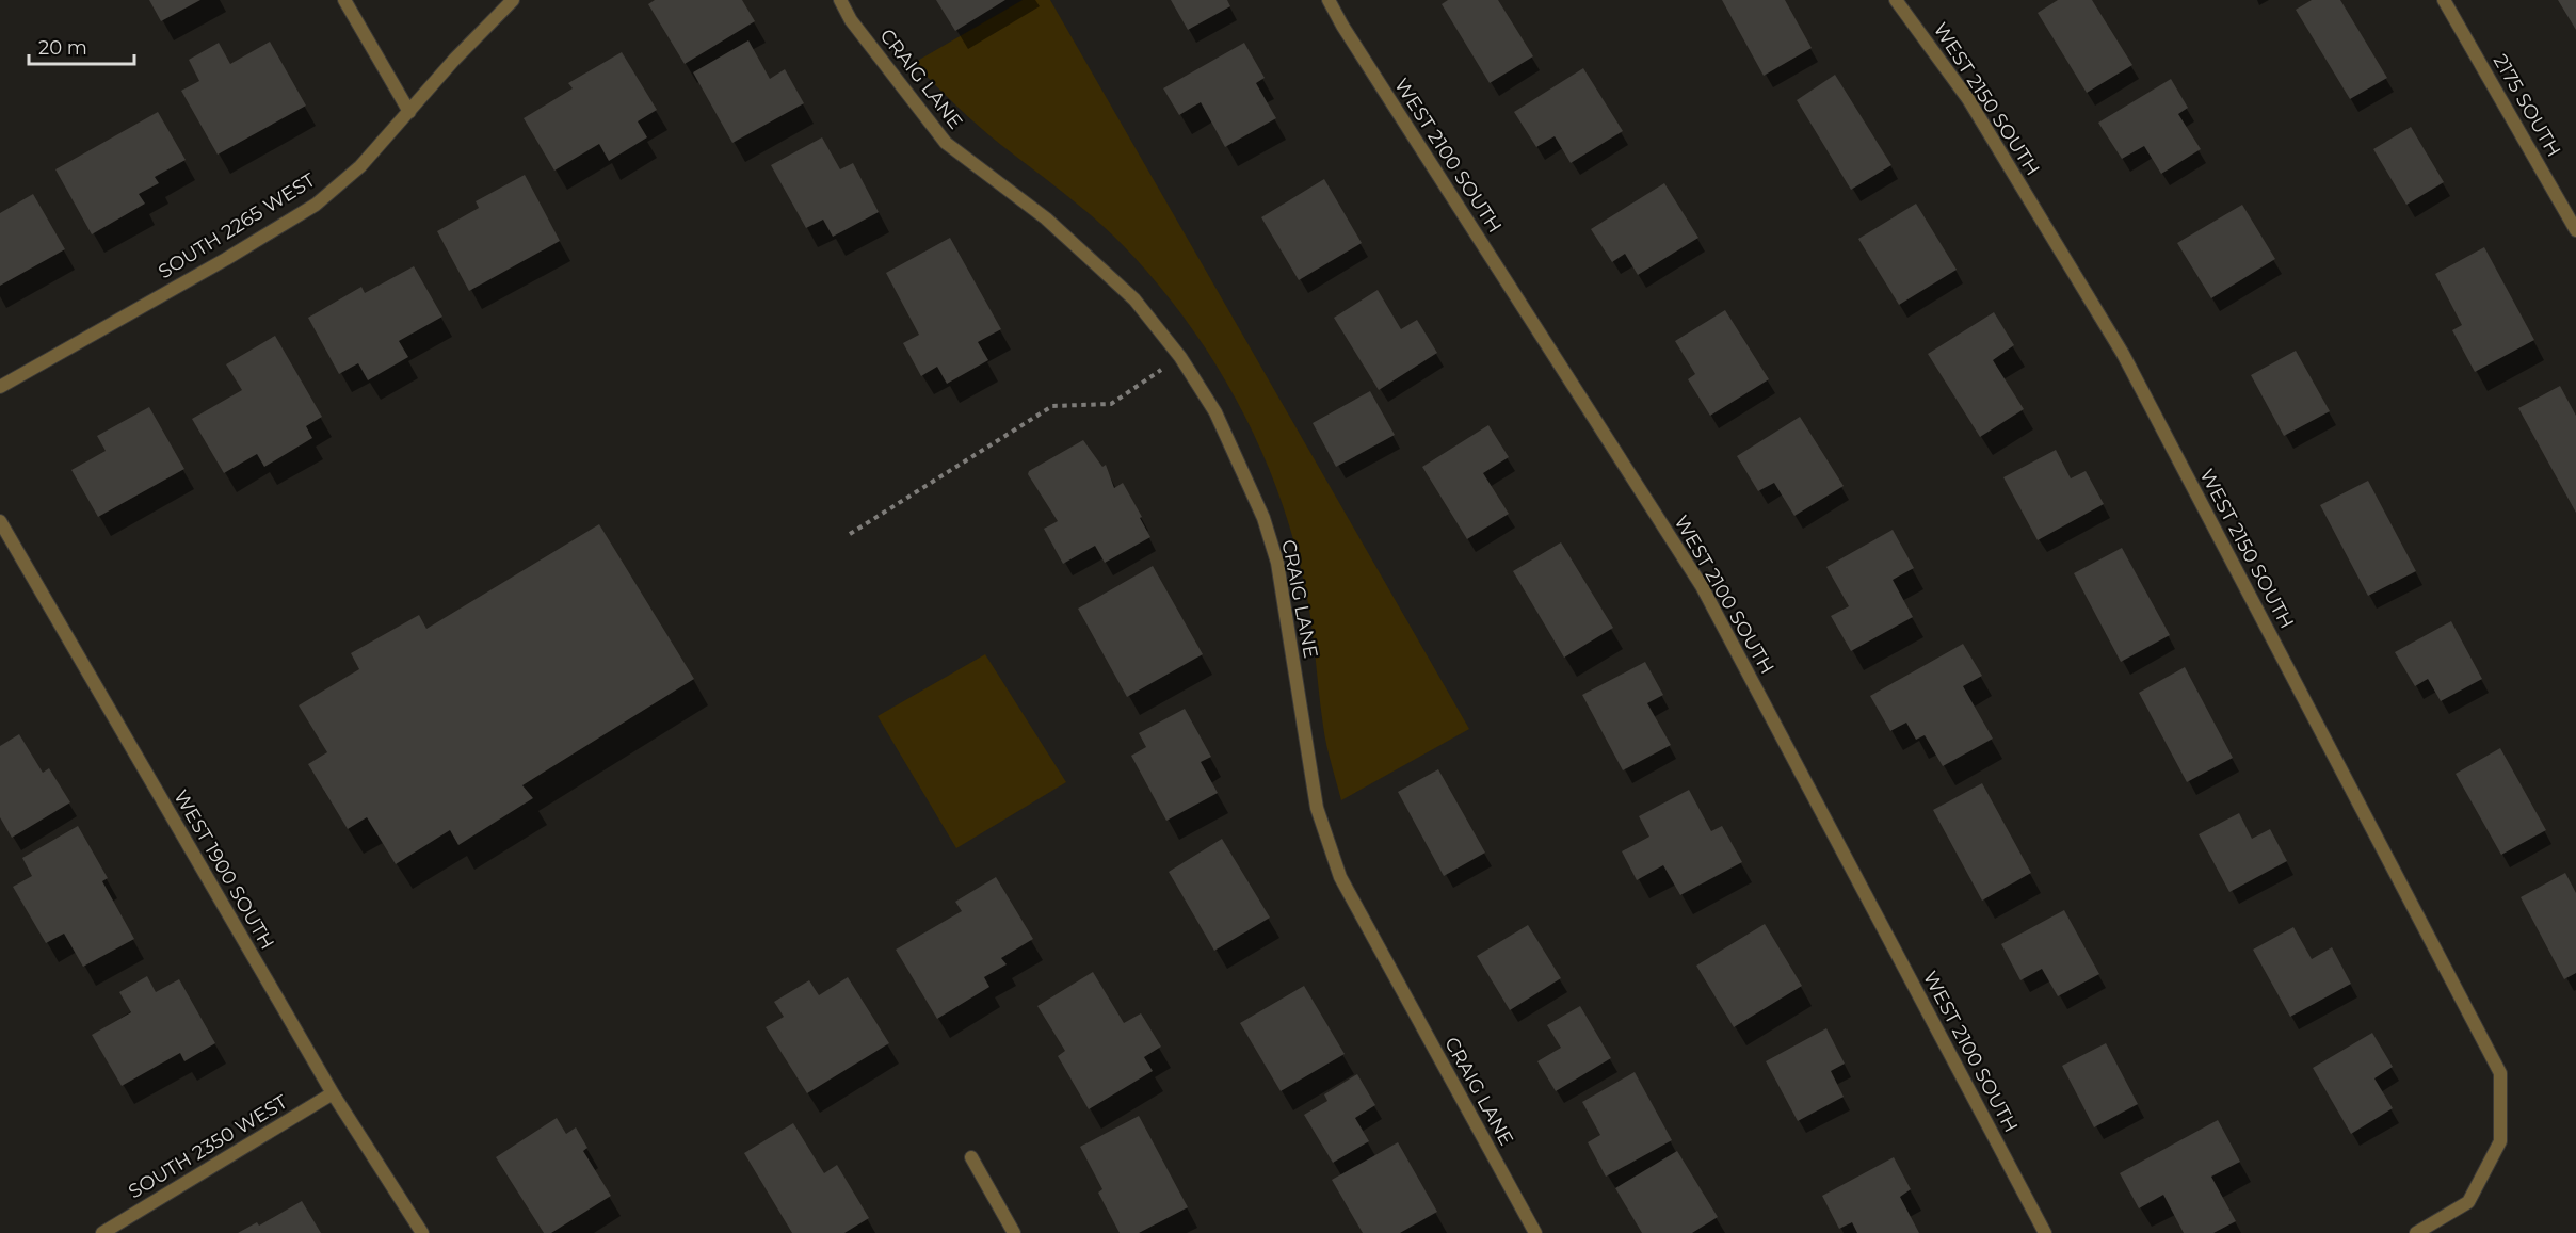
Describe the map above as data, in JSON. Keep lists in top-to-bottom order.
{
  "streets": {
    "street": [
      "CRAIG LANE",
      "WEST 2150 SOUTH",
      "2175 SOUTH",
      "WEST 2100 SOUTH",
      "SOUTH 2265 WEST",
      "WEST 1900 SOUTH",
      "SOUTH 2350 WEST"
    ]
  },
  "crossings": [
    ["WEST 1900 SOUTH", "SOUTH 2350 WEST"]
  ],
  "scale_bar": "20 m"
}
